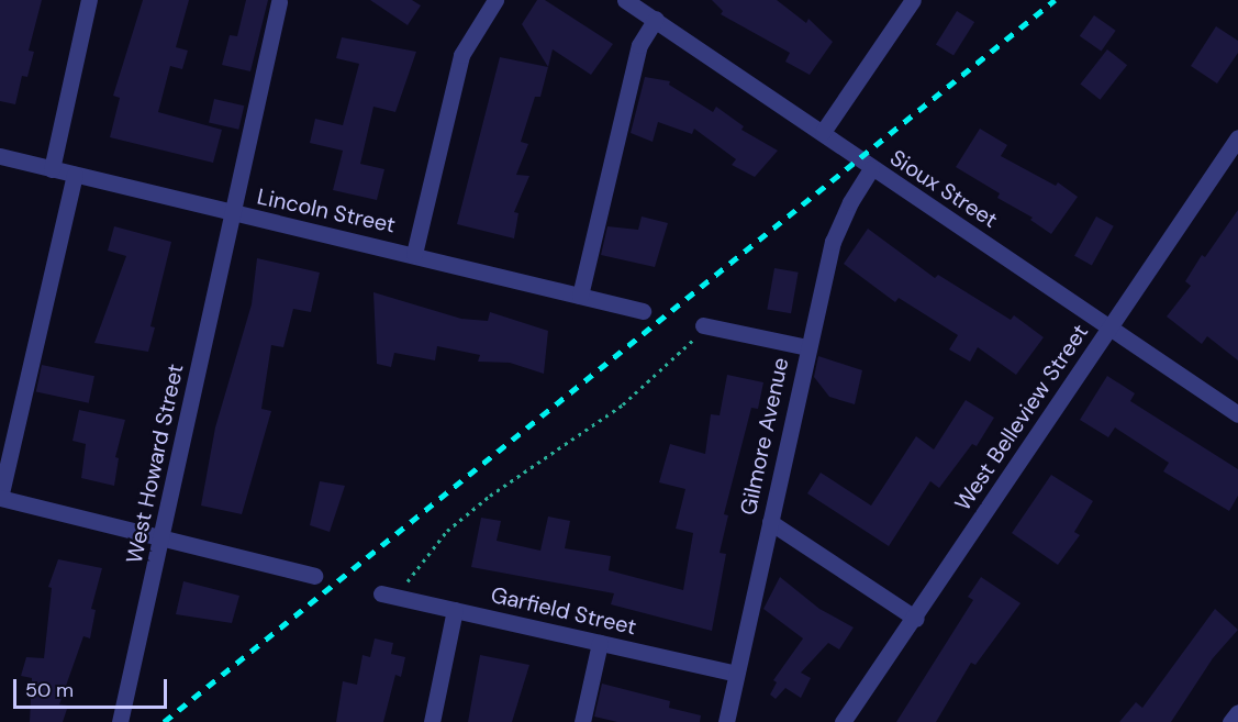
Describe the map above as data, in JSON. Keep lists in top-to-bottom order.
{
  "streets": {
    "street": [
      "Sioux Street",
      "Lincoln Street",
      "West Belleview Street",
      "Gilmore Avenue",
      "West Howard Street",
      "Garfield Street"
    ]
  },
  "crossings": [
    ["Sioux Street", "West Belleview Street"],
    ["Sioux Street", "Gilmore Avenue"],
    ["Lincoln Street", "West Howard Street"],
    ["Gilmore Avenue", "Garfield Street"]
  ],
  "scale_bar": "50 m"
}
